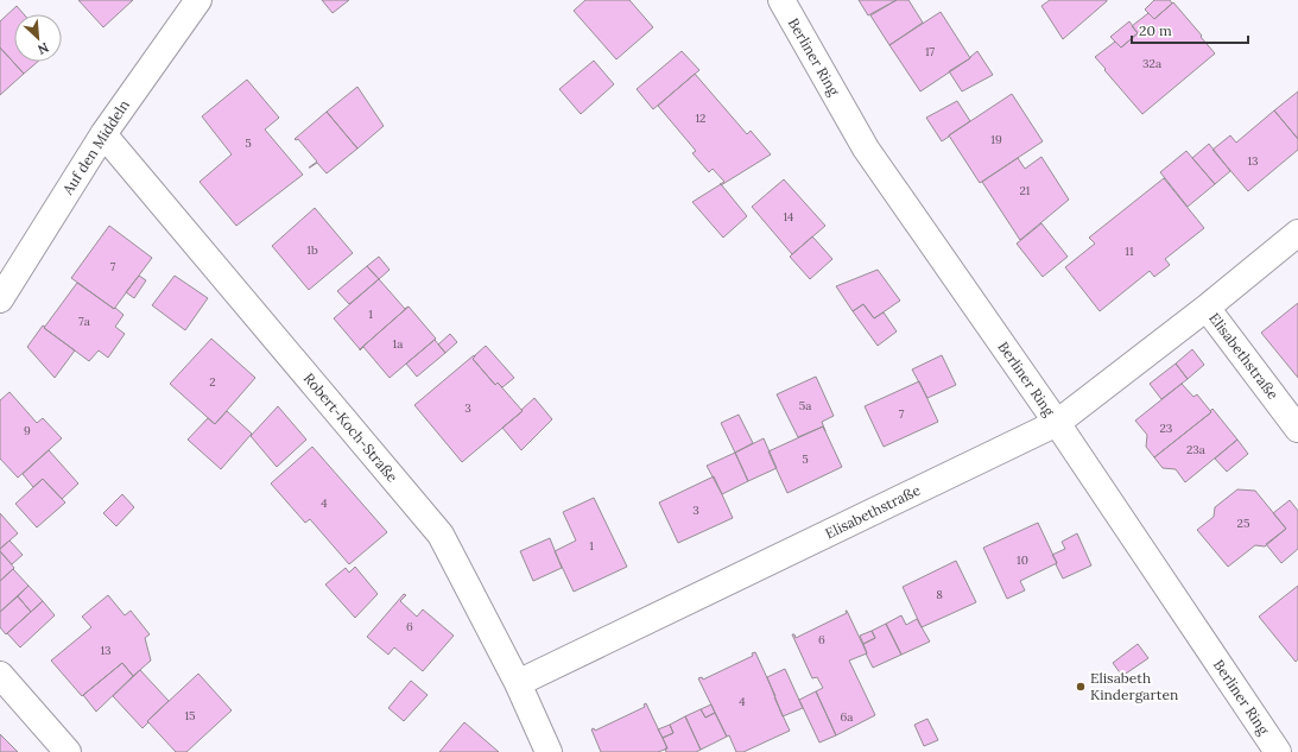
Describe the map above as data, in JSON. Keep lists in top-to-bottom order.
{
  "streets": {
    "street": [
      "Berliner Ring",
      "Auf den Middeln",
      "Elisabethstraße",
      "Robert-Koch-Straße"
    ]
  },
  "crossings": [
    ["Berliner Ring", "Elisabethstraße"],
    ["Auf den Middeln", "Robert-Koch-Straße"],
    ["Elisabethstraße", "Robert-Koch-Straße"]
  ],
  "places": ["Elisabeth Kindergarten"],
  "house_numbers": [
    "17",
    "32a",
    "12",
    "19",
    "5",
    "13",
    "21",
    "14",
    "1b",
    "11",
    "7",
    "1",
    "7a",
    "1a",
    "2",
    "5a",
    "3",
    "7",
    "23",
    "9",
    "23a",
    "5",
    "4",
    "3",
    "25",
    "1",
    "10",
    "8",
    "6",
    "6",
    "13",
    "4",
    "15",
    "6a"
  ],
  "scale_bar": "20 m",
  "north": "bottom right"
}
